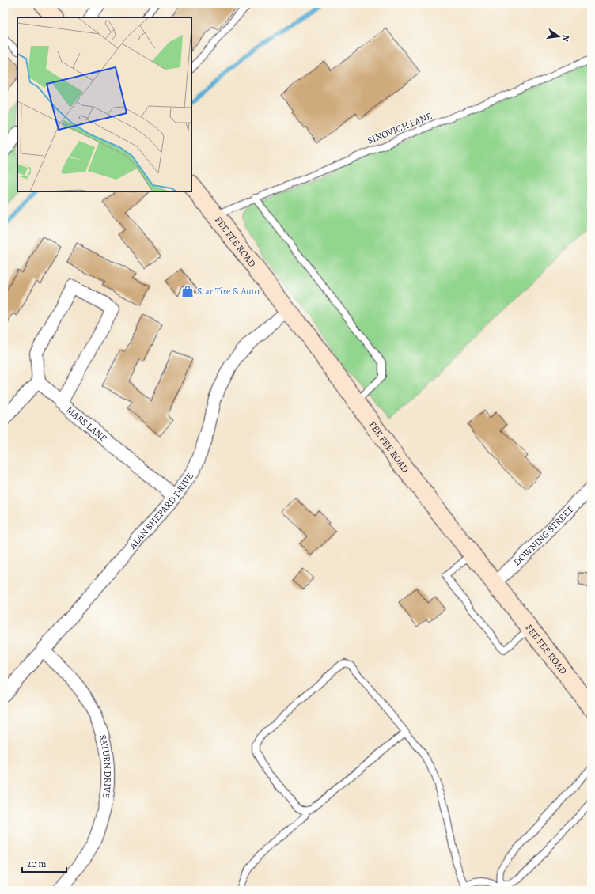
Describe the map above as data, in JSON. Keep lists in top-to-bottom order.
{
  "streets": {
    "street": [
      "FEE FEE ROAD",
      "MARS LANE",
      "ALAN SHEPARD DRIVE",
      "DOWNING STREET",
      "SATURN DRIVE"
    ],
    "lane": ["SINOVICH LANE"]
  },
  "crossings": [
    ["SINOVICH LANE", "FEE FEE ROAD"],
    ["FEE FEE ROAD", "ALAN SHEPARD DRIVE"],
    ["FEE FEE ROAD", "DOWNING STREET"],
    ["MARS LANE", "ALAN SHEPARD DRIVE"],
    ["ALAN SHEPARD DRIVE", "SATURN DRIVE"]
  ],
  "places": {
    "shop": ["Star Tire & Auto"]
  },
  "scale_bar": "20 m",
  "north": "right"
}
